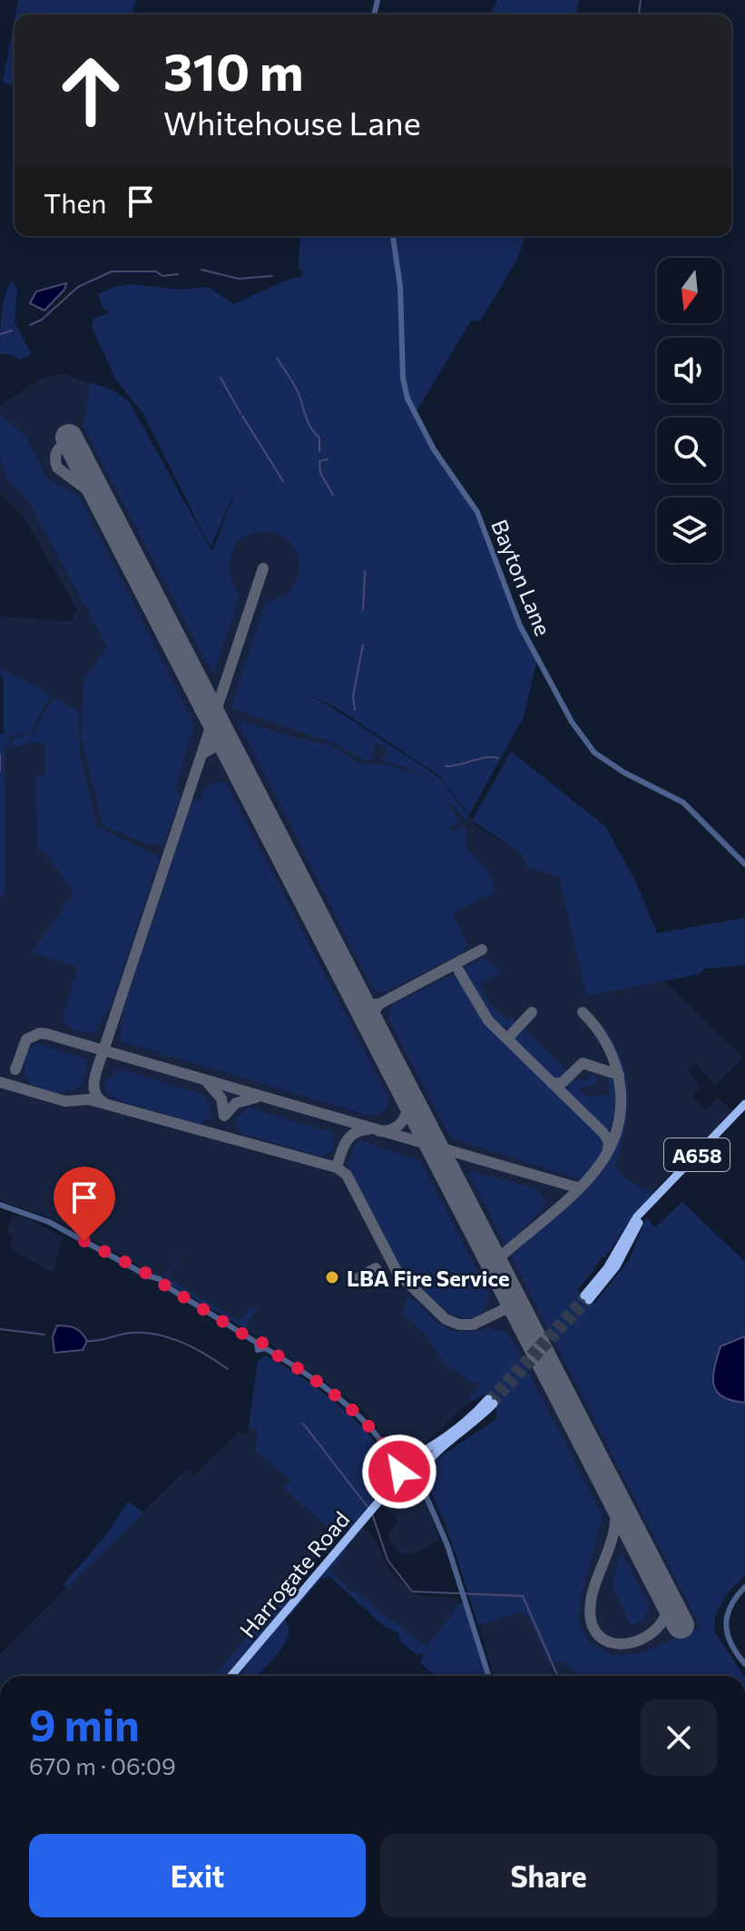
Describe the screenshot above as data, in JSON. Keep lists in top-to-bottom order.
{
  "streets": {
    "highway": ["A658", "Harrogate Road"],
    "street": ["Bayton Lane"]
  },
  "places": ["LBA Fire Service"],
  "north": "bottom",
  "page": {
    "turn": ["310 m", "Whitehouse Lane"],
    "then": "Then",
    "heading": ["9 min", "670 m · 06:09"],
    "buttons": ["Exit", "Share"]
  }
}
